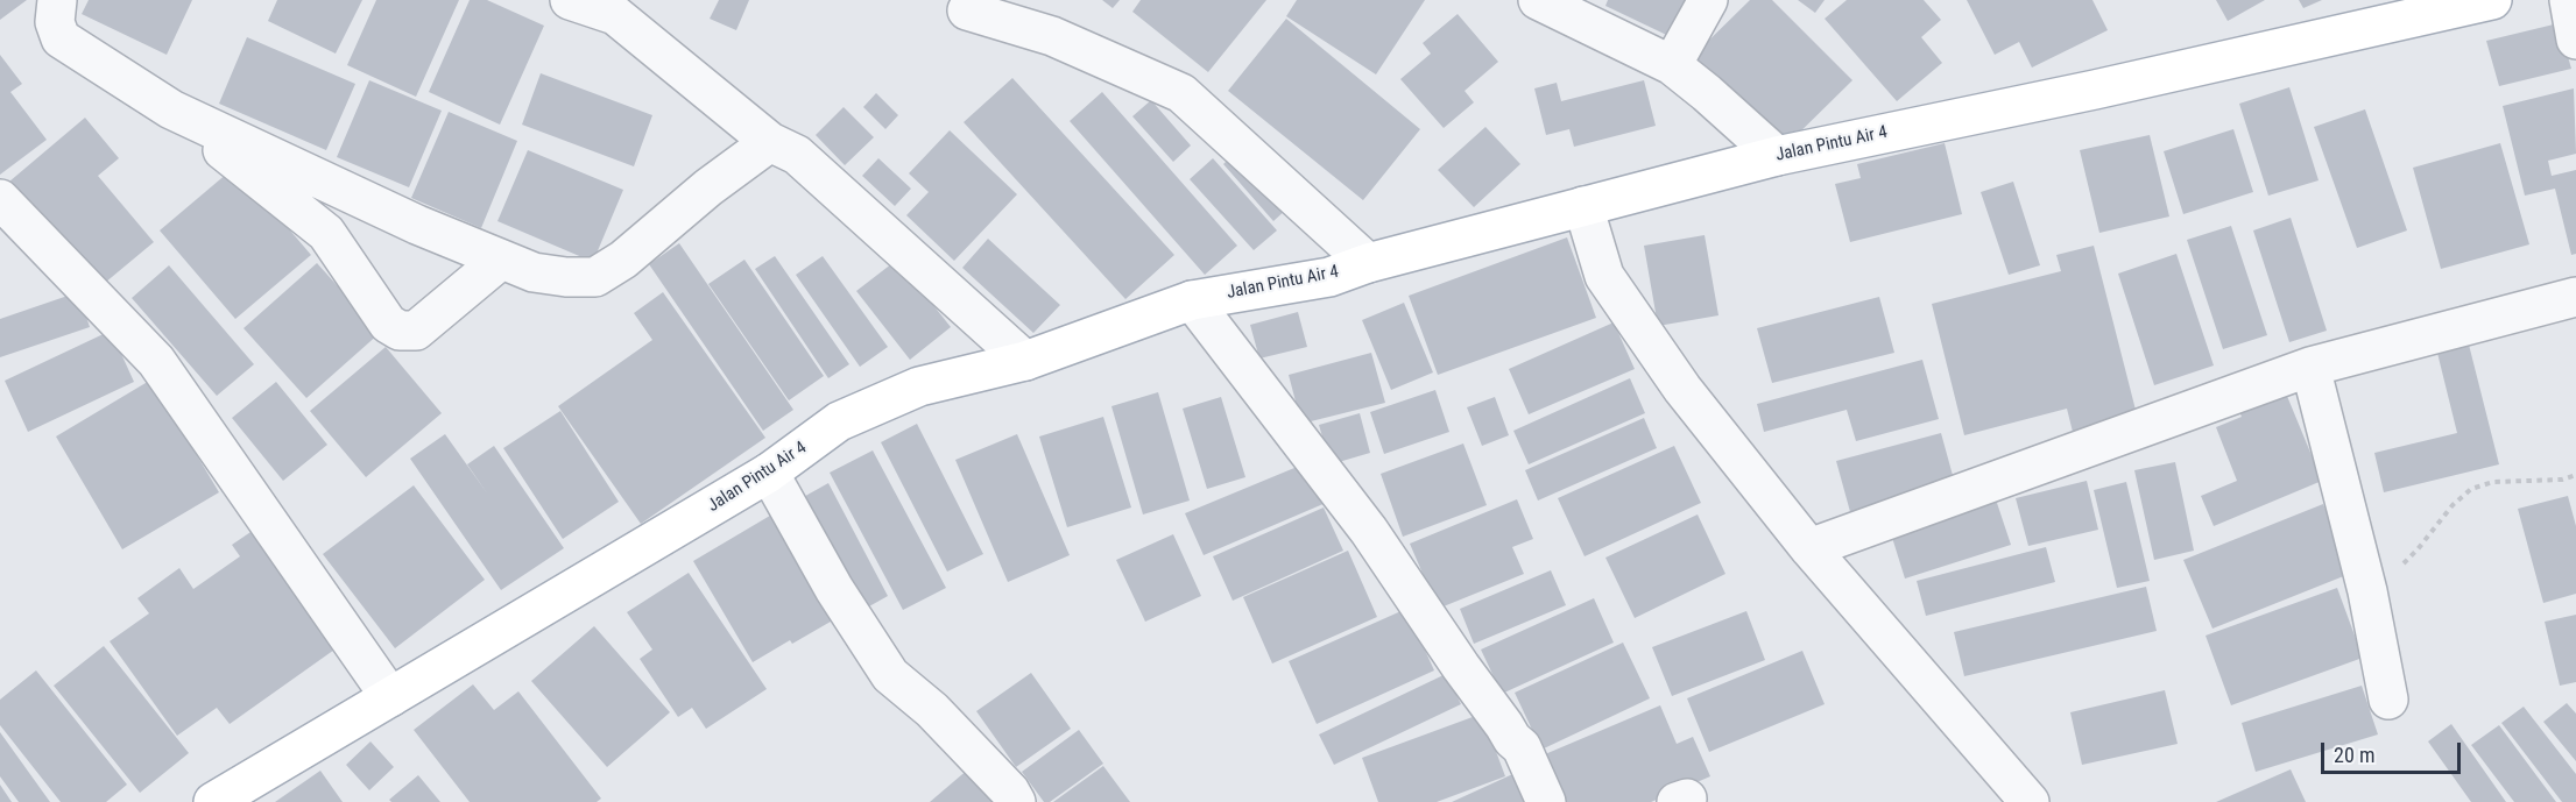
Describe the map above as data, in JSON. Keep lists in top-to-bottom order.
{
  "streets": {
    "main road": ["Jalan Pintu Air 4"]
  },
  "scale_bar": "20 m"
}
